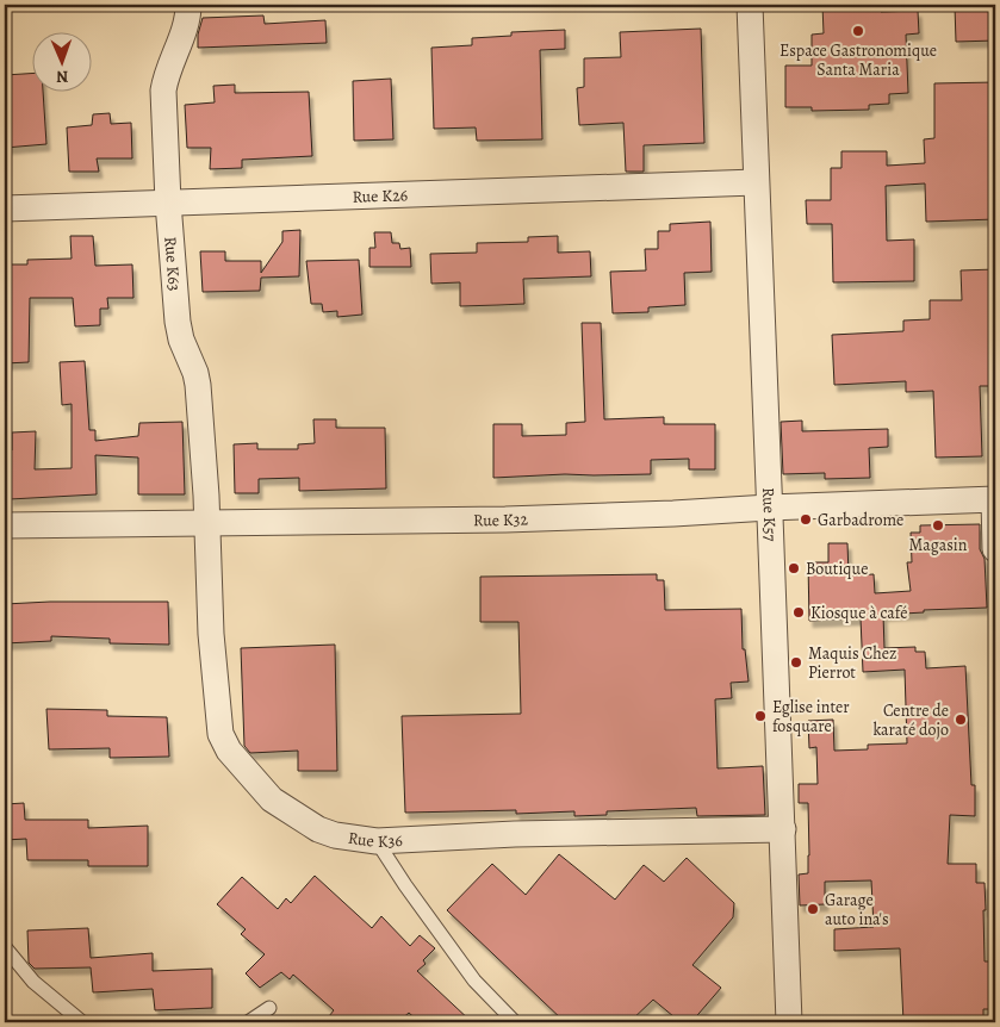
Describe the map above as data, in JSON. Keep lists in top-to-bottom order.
{
  "streets": {
    "street": [
      "Rue K26",
      "Rue K63",
      "Rue K57",
      "Rue K32",
      "Rue K36"
    ]
  },
  "crossings": [
    ["Rue K26", "Rue K63"],
    ["Rue K26", "Rue K57"],
    ["Rue K63", "Rue K32"],
    ["Rue K63", "Rue K36"],
    ["Rue K57", "Rue K32"],
    ["Rue K57", "Rue K36"],
    ["Rue K32", "Rue K36"]
  ],
  "places": [
    "Espace Gastronomique Santa Maria",
    "Garbadrome",
    "Magasin",
    "Boutique",
    "Kiosque à café",
    "Maquis Chez Pierrot",
    "Eglise inter fosquare",
    "Centre de karaté dojo",
    "Garage auto ina's"
  ],
  "north": "bottom"
}
